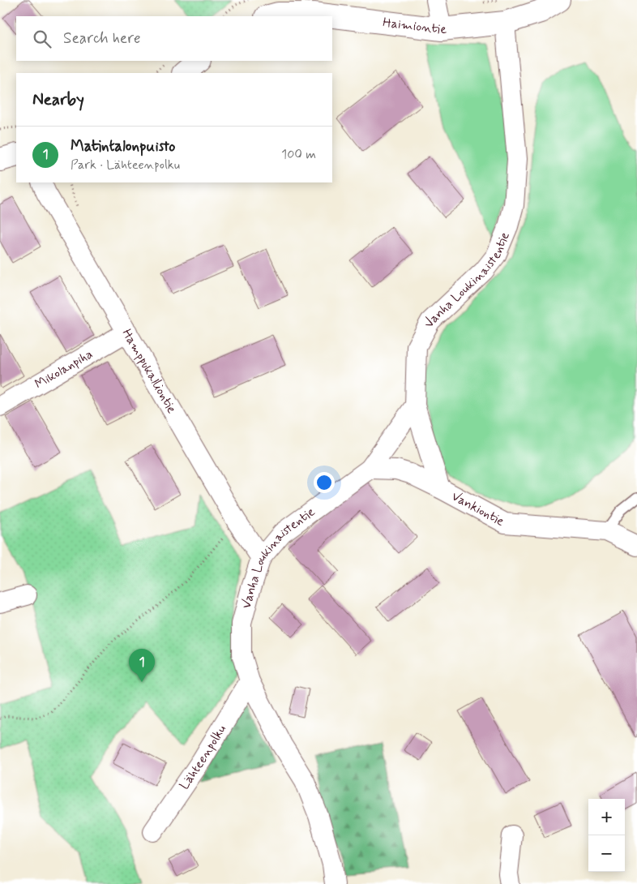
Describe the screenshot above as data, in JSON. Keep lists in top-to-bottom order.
{
  "streets": {
    "street": [
      "Haimiontie",
      "Vanha Loukinaistentie",
      "Mikolanpiha",
      "Hamppukalliontie",
      "Vankiontie",
      "Lähteenpolku"
    ]
  },
  "crossings": [
    ["Haimiontie", "Vanha Loukinaistentie"],
    ["Vanha Loukinaistentie", "Hamppukalliontie"],
    ["Vanha Loukinaistentie", "Vankiontie"],
    ["Vanha Loukinaistentie", "Lähteenpolku"],
    ["Mikolanpiha", "Hamppukalliontie"]
  ],
  "page": {
    "search": "Search here",
    "heading": "Nearby",
    "list": [
      {
        "mark": "1",
        "name": "Matintalonpuisto",
        "note": "Park · Lähteenpolku",
        "value": "100 m"
      }
    ],
    "pins": "1",
    "map_buttons": ["+", "−"]
  }
}
